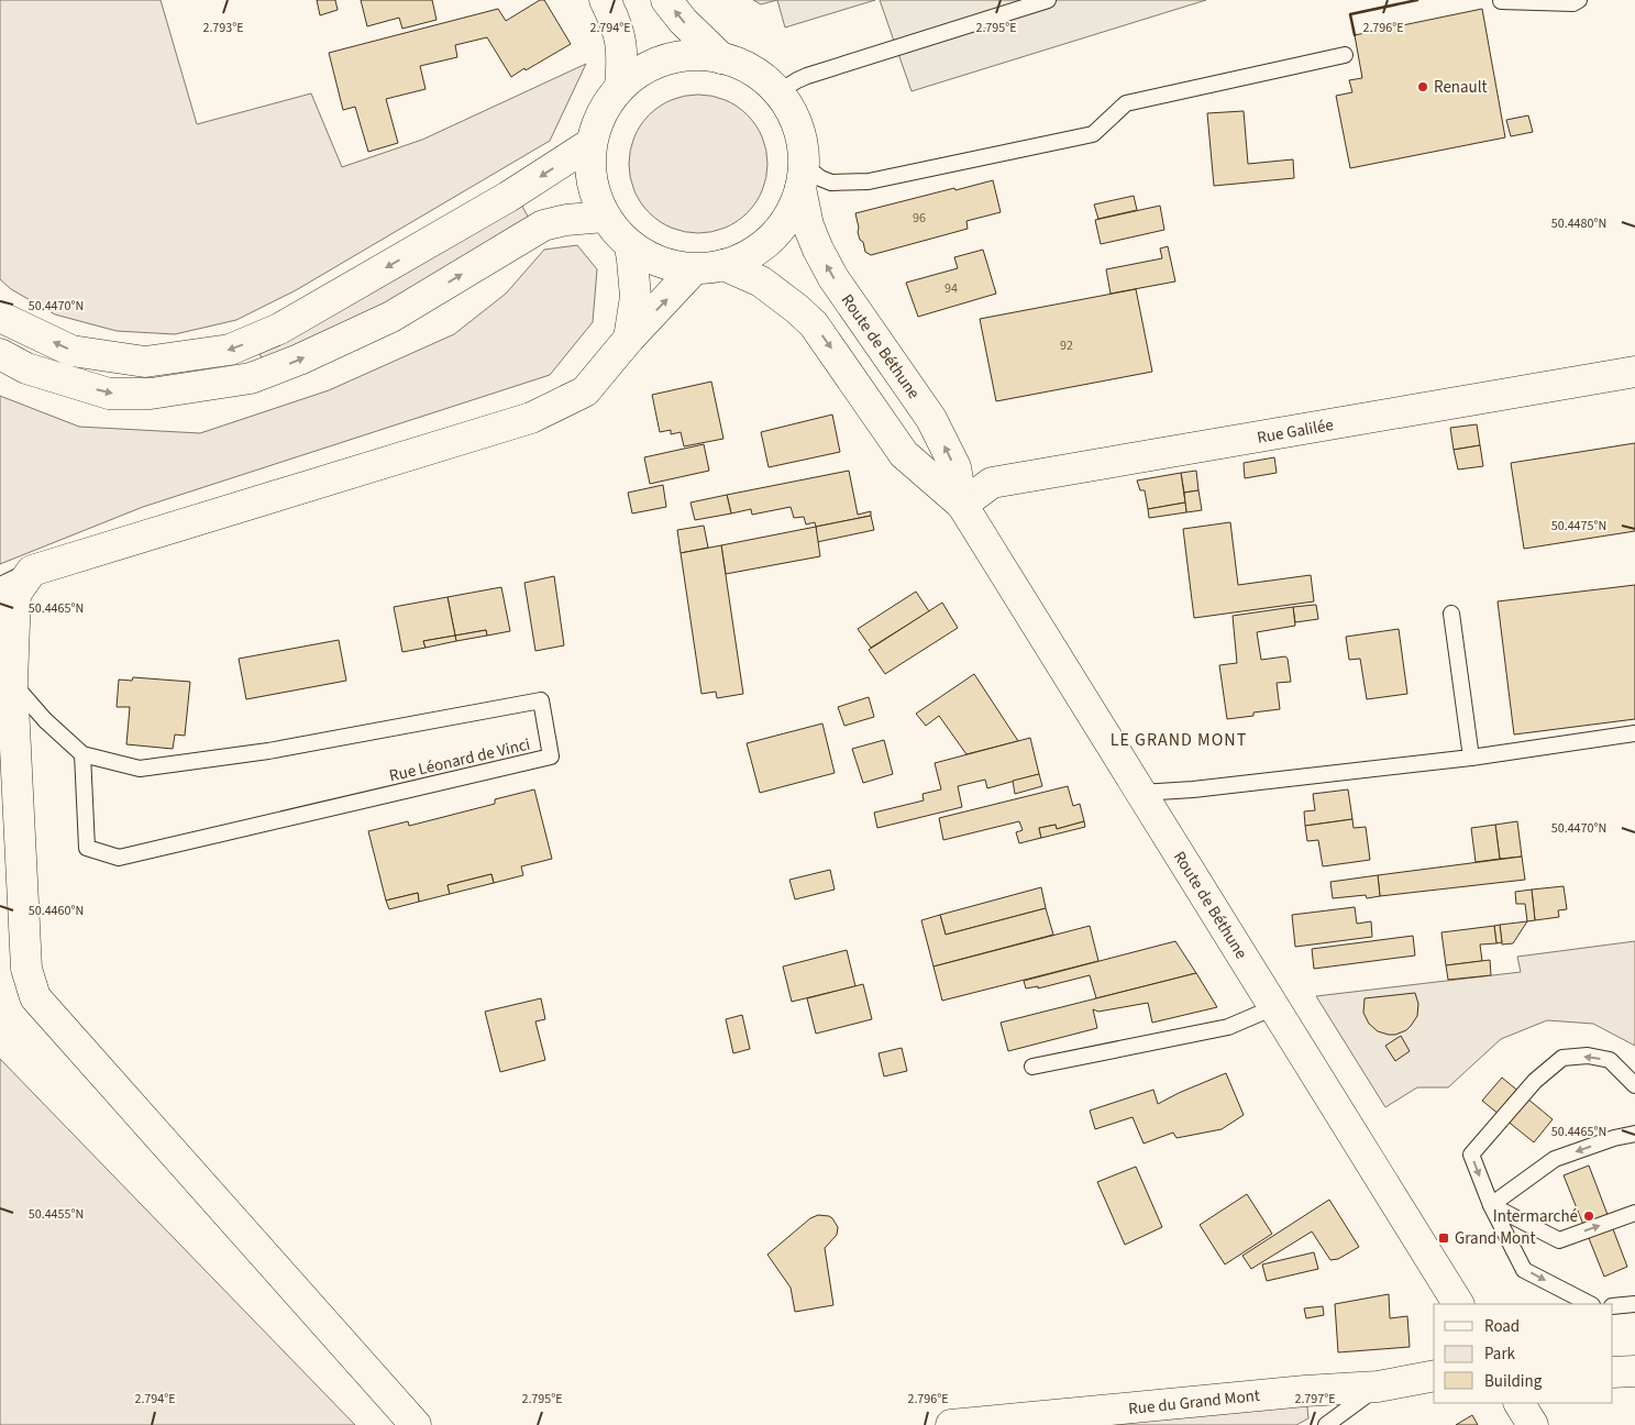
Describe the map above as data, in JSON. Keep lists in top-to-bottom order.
{
  "streets": {
    "main road": ["Route de Béthune", "Rue Galilée", "Rue du Grand Mont"],
    "lane": ["Rue Léonard de Vinci"]
  },
  "crossings": [
    ["Route de Béthune", "Rue Galilée"]
  ],
  "districts": ["LE GRAND MONT"],
  "places": {
    "other": ["Renault", "Intermarché"],
    "transit": ["Grand Mont"]
  },
  "house_numbers": ["96", "94", "92"],
  "legend": ["Road", "Park", "Building"],
  "coordinates": [
    "2.793°E",
    "2.794°E",
    "2.795°E",
    "2.796°E",
    "50.4480°N",
    "50.4470°N",
    "50.4475°N",
    "50.4465°N",
    "50.4460°N",
    "50.4455°N",
    "2.797°E"
  ]
}
